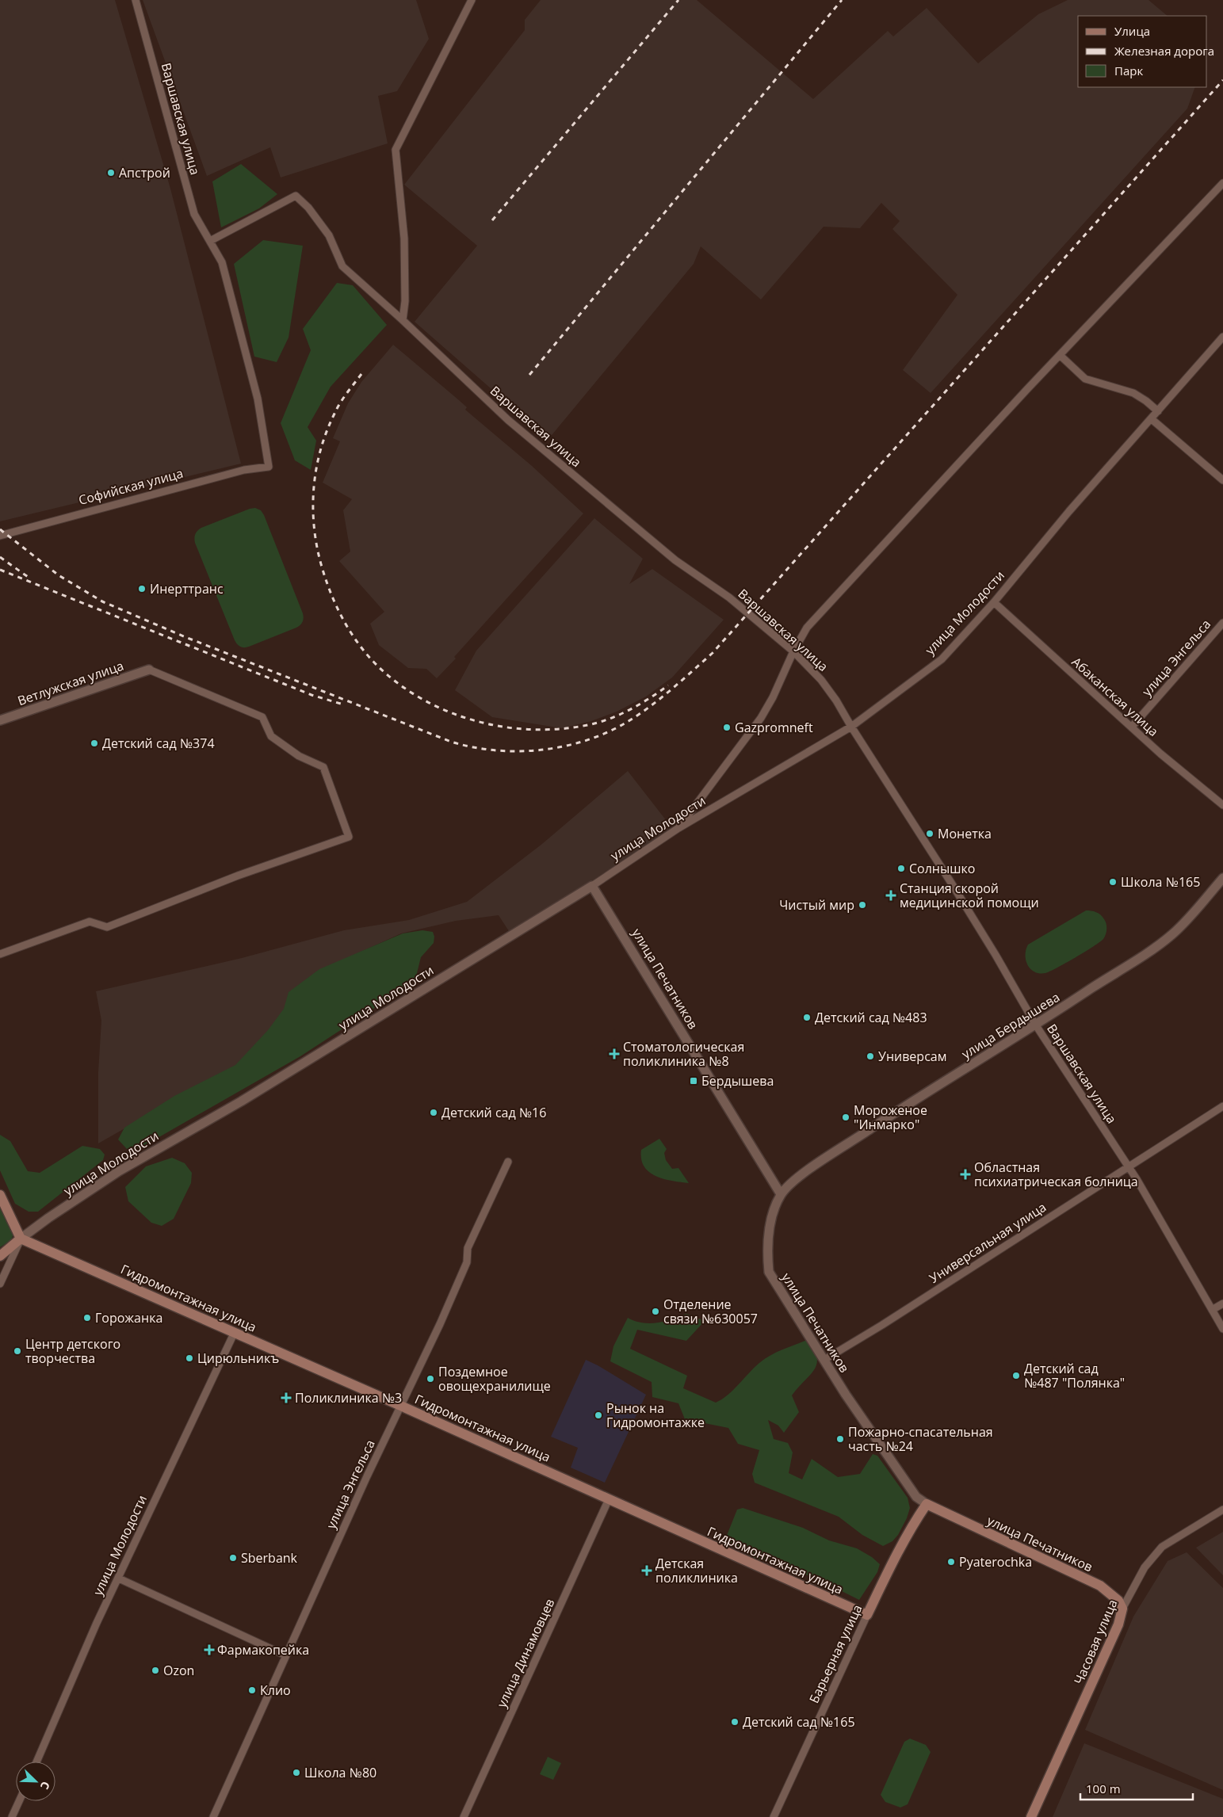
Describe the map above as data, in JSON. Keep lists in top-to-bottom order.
{
  "streets": {
    "main road": [
      "улица Печатников",
      "Гидромонтажная улица",
      "Часовая улица",
      "Барьерная улица"
    ],
    "street": [
      "Варшавская улица",
      "Софийская улица",
      "улица Молодости",
      "улица Энгельса",
      "Ветлужская улица",
      "Абаканская улица",
      "улица Бердышева",
      "Универсальная улица",
      "улица Динамовцев"
    ]
  },
  "crossings": [
    ["Варшавская улица", "Софийская улица"],
    ["Варшавская улица", "улица Молодости"],
    ["Варшавская улица", "улица Бердышева"],
    ["Варшавская улица", "Универсальная улица"],
    ["улица Молодости", "Абаканская улица"],
    ["улица Молодости", "улица Печатников"],
    ["улица Молодости", "Гидромонтажная улица"],
    ["улица Энгельса", "Абаканская улица"],
    ["улица Энгельса", "Гидромонтажная улица"],
    ["улица Печатников", "улица Бердышева"],
    ["улица Печатников", "Универсальная улица"],
    ["улица Печатников", "Часовая улица"],
    ["улица Печатников", "Барьерная улица"],
    ["Гидромонтажная улица", "улица Динамовцев"],
    ["Гидромонтажная улица", "Барьерная улица"]
  ],
  "places": {
    "other": [
      "Апстрой",
      "Инерттранс",
      "Gazpromneft",
      "Детский сад №374",
      "Монетка",
      "Солнышко",
      "Школа №165",
      "Чистый мир",
      "Детский сад №483",
      "Универсам",
      "Детский сад №16",
      "Мороженое \"Инмарко\"",
      "Отделение связи №630057",
      "Горожанка",
      "Центр детского творчества",
      "Цирюльникъ",
      "Детский сад №487 \"Полянка\"",
      "Поздемное овощехранилище",
      "Рынок на Гидромонтажке",
      "Пожарно-спасательная часть №24",
      "Sberbank",
      "Pyaterochka",
      "Ozon",
      "Клио",
      "Детский сад №165",
      "Школа №80"
    ],
    "health": [
      "Станция скорой медицинской помощи",
      "Стоматологическая поликлиника №8",
      "Областная психиатрическая болница",
      "Поликлиника №3",
      "Детская поликлиника",
      "Фармакопейка"
    ],
    "transit": ["Бердышева"]
  },
  "legend": ["Улица", "Железная дорога", "Парк"],
  "scale_bar": "100 m",
  "north": "bottom right"
}
